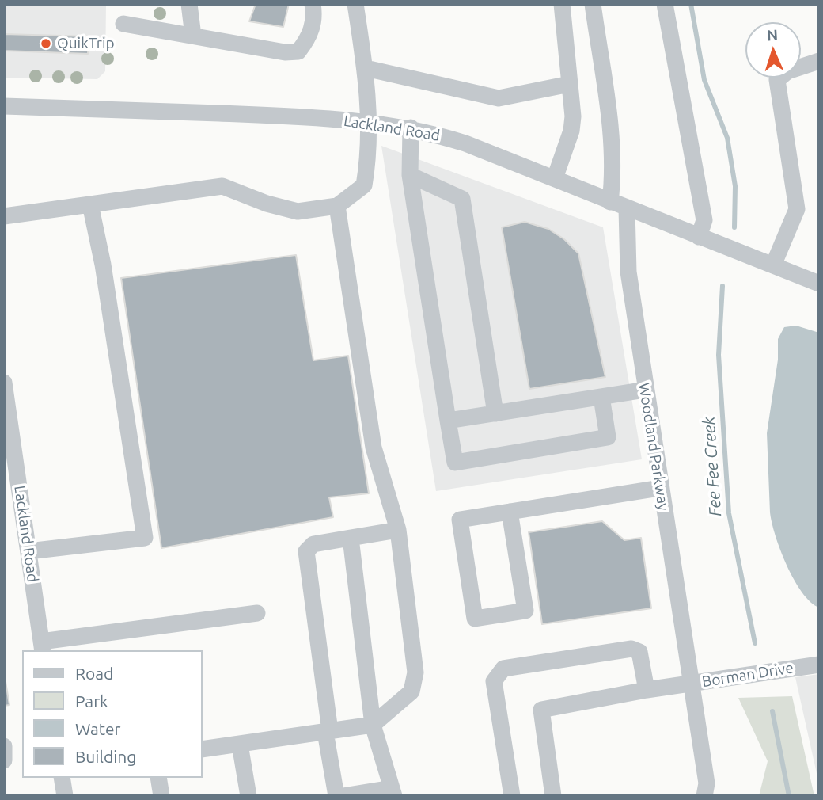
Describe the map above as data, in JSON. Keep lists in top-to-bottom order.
{
  "streets": {
    "street": ["Lackland Road", "Woodland Parkway", "Borman Drive"]
  },
  "crossings": [
    ["Lackland Road", "Woodland Parkway"],
    ["Woodland Parkway", "Borman Drive"]
  ],
  "water": ["Fee Fee Creek"],
  "places": ["QuikTrip"],
  "legend": [
    "Road",
    "Park",
    "Water",
    "Building"
  ],
  "north": "top"
}
